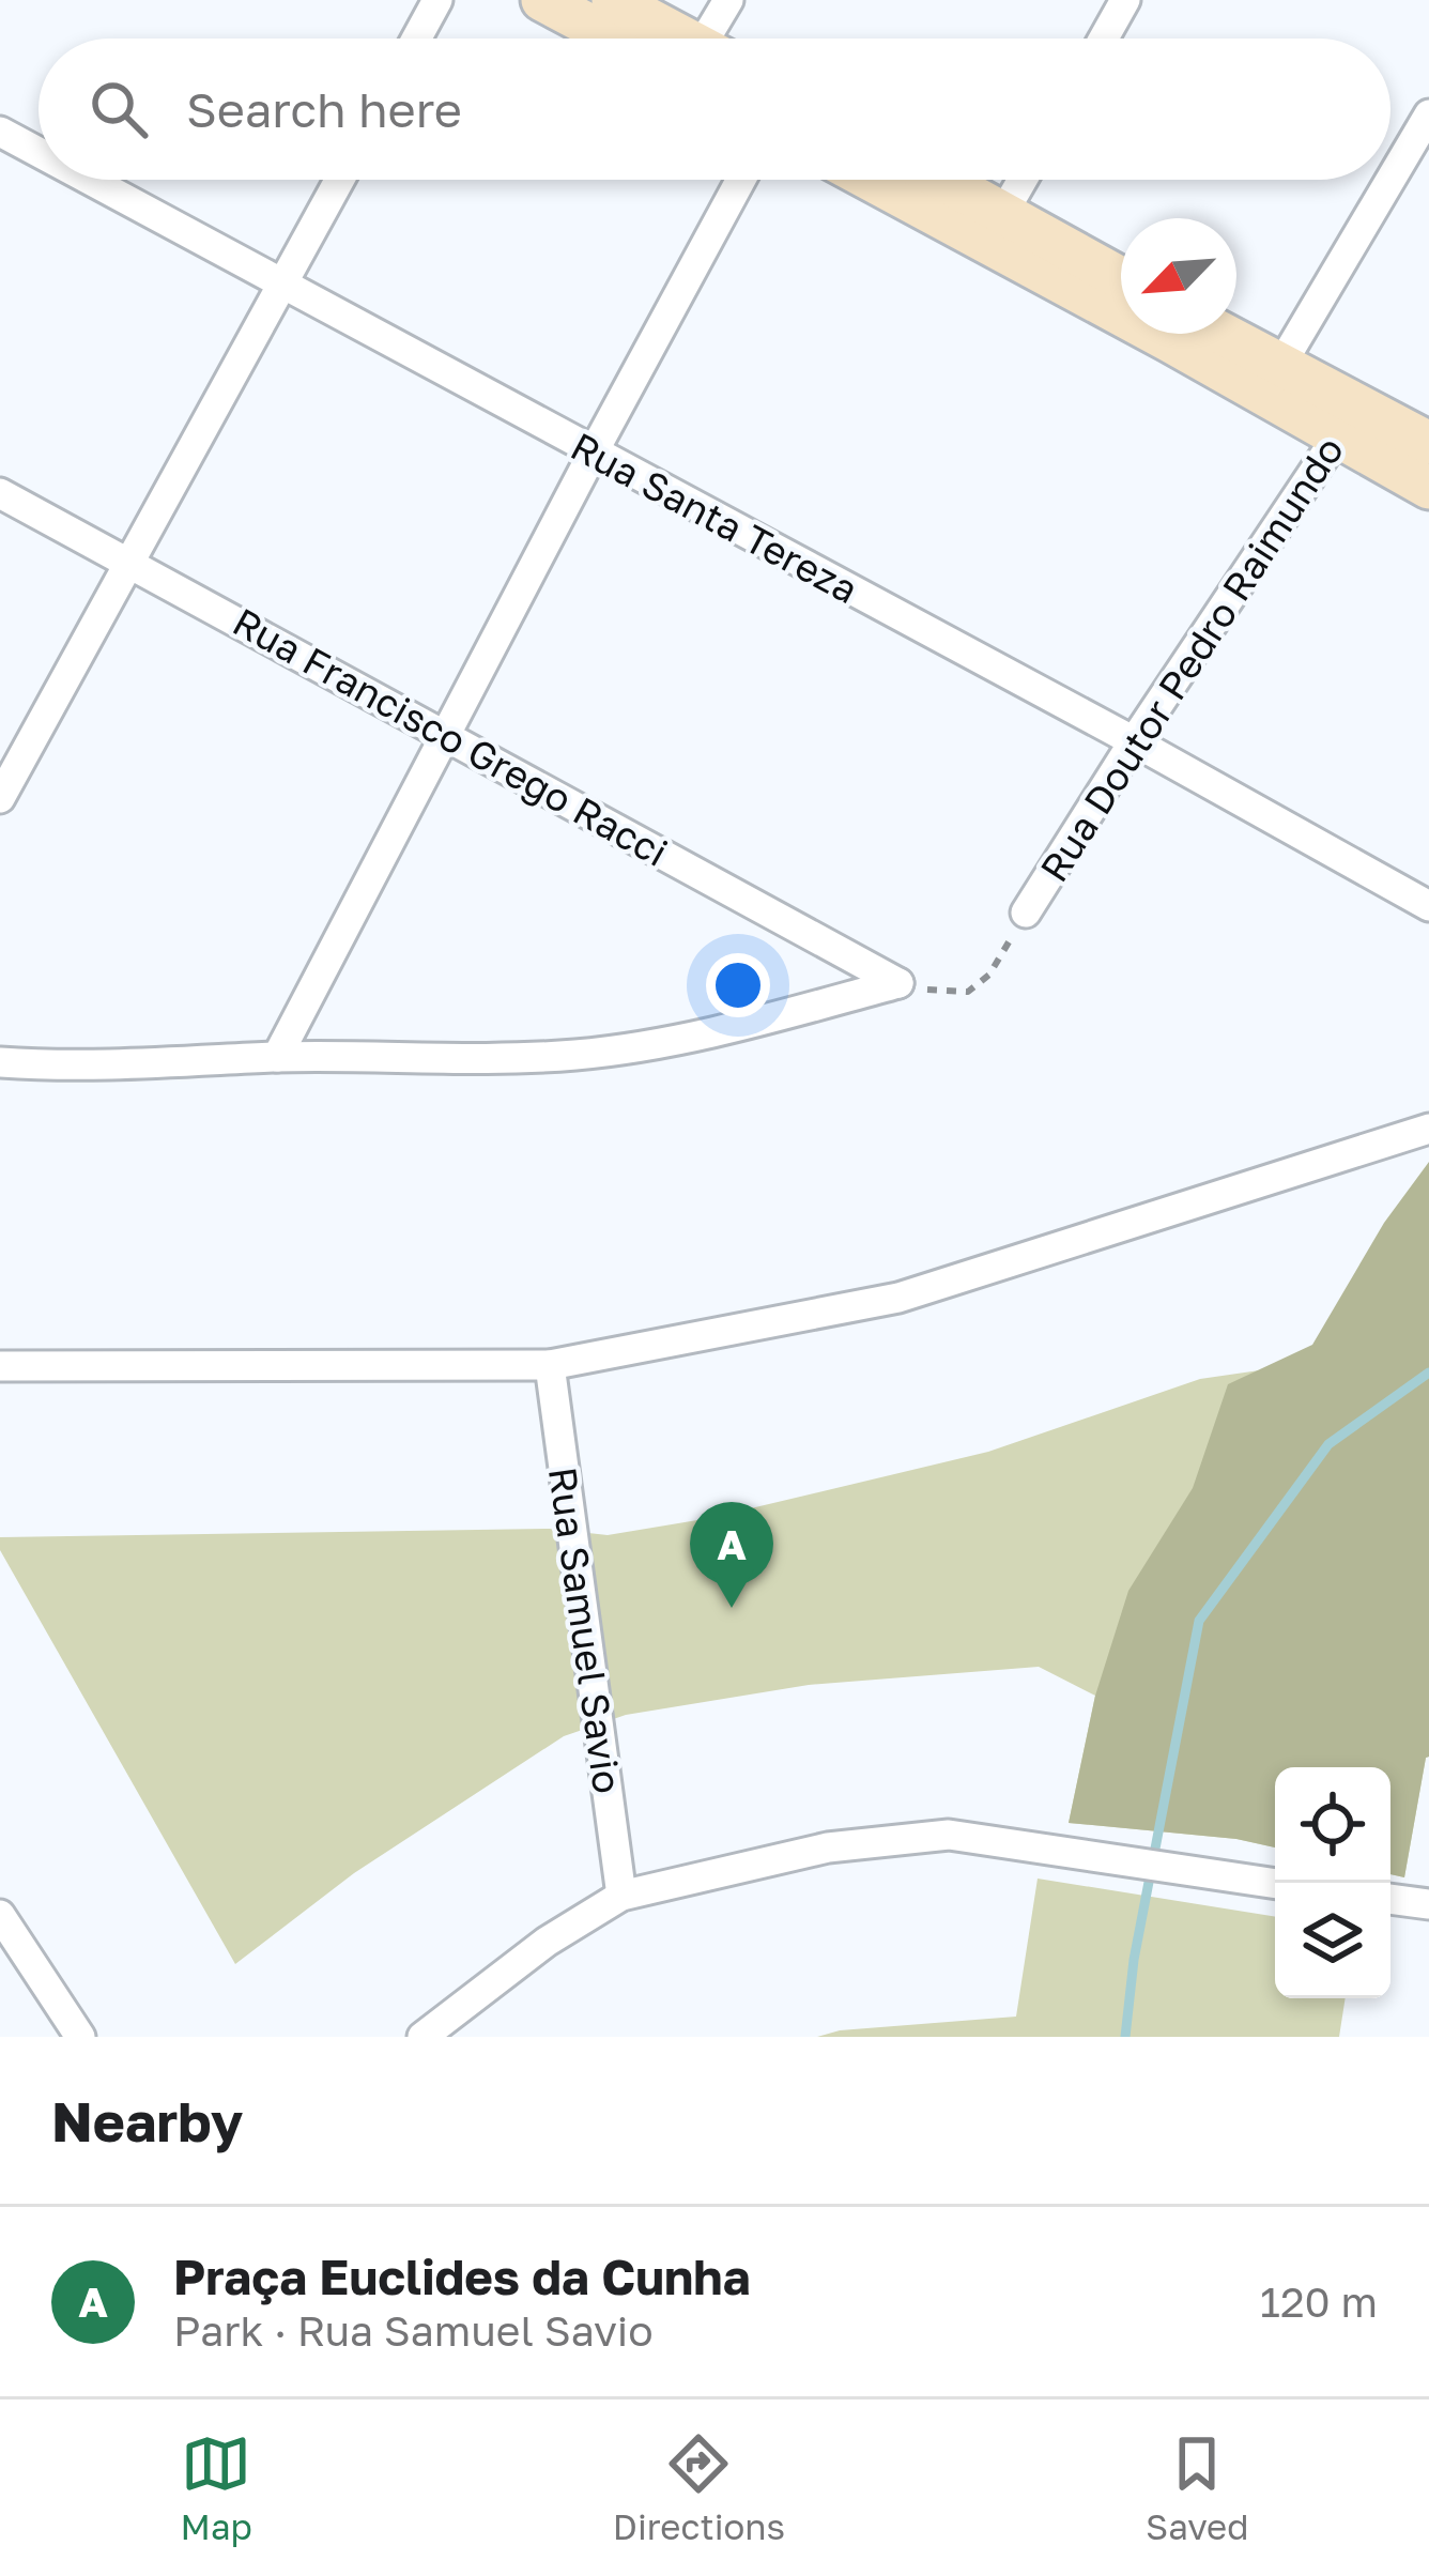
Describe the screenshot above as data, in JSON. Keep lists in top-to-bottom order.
{
  "streets": {
    "street": [
      "Rua Santa Tereza",
      "Rua Doutor Pedro Raimundo",
      "Rua Francisco Grego Racci",
      "Rua Samuel Savio"
    ]
  },
  "crossings": [
    ["Rua Santa Tereza", "Rua Doutor Pedro Raimundo"]
  ],
  "north": "bottom left",
  "page": {
    "search": "Search here",
    "pins": "A",
    "heading": "Nearby",
    "list": [
      {
        "mark": "A",
        "name": "Praça Euclides da Cunha",
        "note": "Park · Rua Samuel Savio",
        "value": "120 m"
      }
    ],
    "nav": ["Map", "Directions", "Saved"]
  }
}
